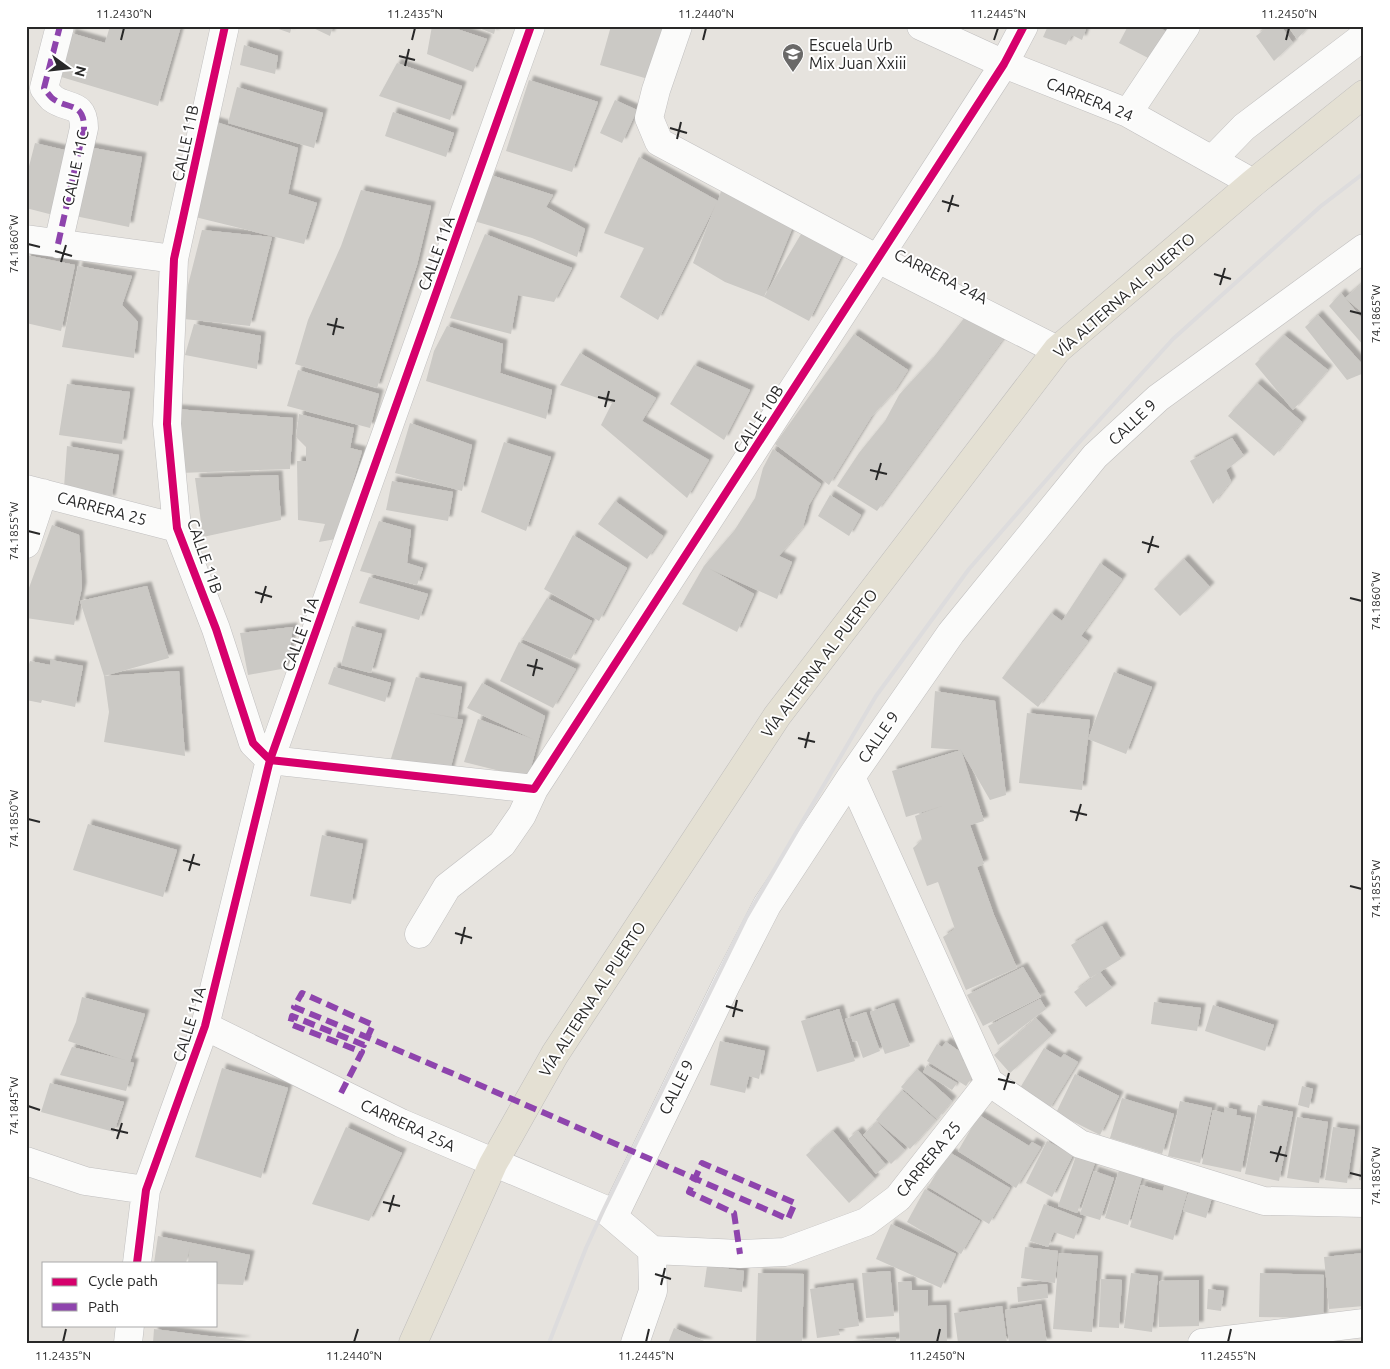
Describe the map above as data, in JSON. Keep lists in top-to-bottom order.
{
  "streets": {
    "main road": ["VÍA ALTERNA AL PUERTO"],
    "street": [
      "CARRERA 24",
      "CALLE 11B",
      "CALLE 11C",
      "CALLE 11A",
      "CARRERA 24A",
      "CALLE 10B",
      "CALLE 9",
      "CARRERA 25",
      "CARRERA 25A"
    ]
  },
  "crossings": [
    ["CARRERA 24", "VÍA ALTERNA AL PUERTO"],
    ["CARRERA 24", "CALLE 10B"],
    ["CALLE 11B", "CALLE 11A"],
    ["CALLE 11B", "CARRERA 25"],
    ["CALLE 11A", "CARRERA 25A"],
    ["CARRERA 24A", "VÍA ALTERNA AL PUERTO"],
    ["CARRERA 24A", "CALLE 10B"],
    ["VÍA ALTERNA AL PUERTO", "CARRERA 25A"],
    ["CALLE 9", "CARRERA 25A"]
  ],
  "places": {
    "school or university": ["Escuela Urb Mix Juan Xxiii"]
  },
  "legend": ["Cycle path", "Path"],
  "north": "right",
  "coordinates": [
    "11.2430°N",
    "11.2435°N",
    "11.2440°N",
    "11.2445°N",
    "11.2450°N",
    "74.1860°W",
    "74.1865°W",
    "74.1855°W",
    "74.1850°W",
    "74.1845°W",
    "11.2455°N"
  ]
}
